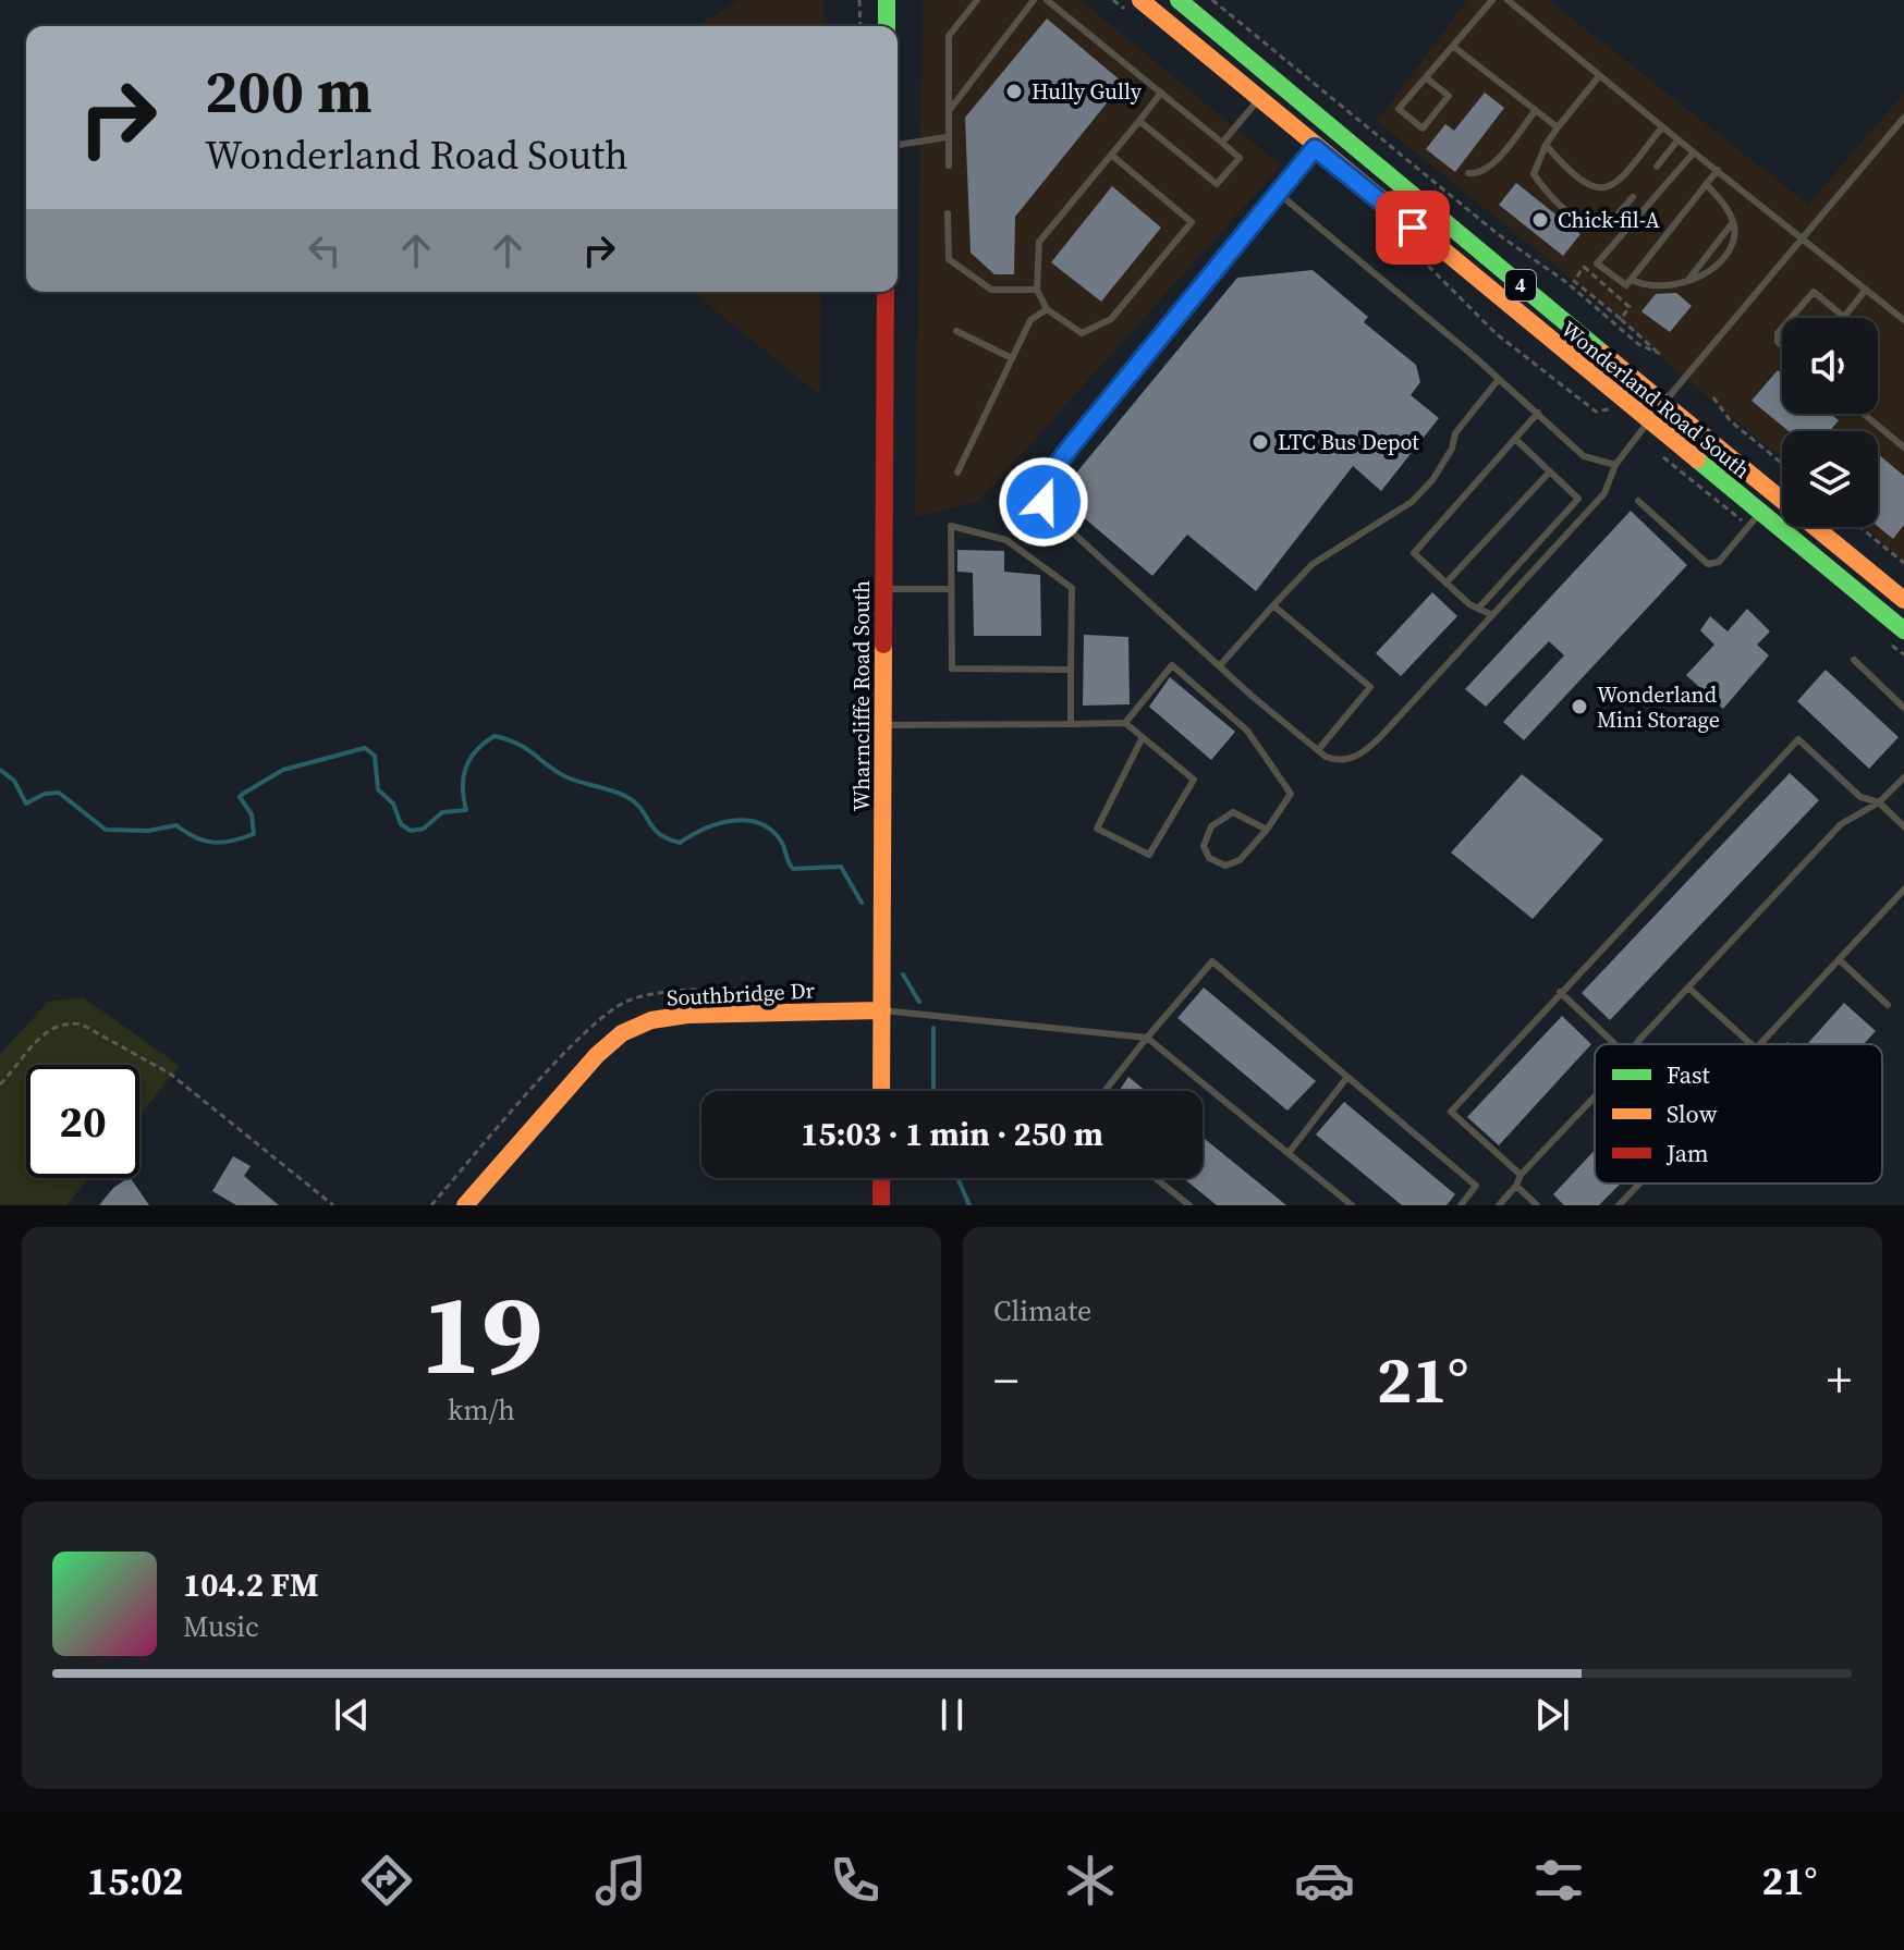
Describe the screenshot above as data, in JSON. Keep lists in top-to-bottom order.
{
  "streets": {
    "main road": [
      "4",
      "Wonderland Road South",
      "Wharncliffe Road South",
      "Southbridge Dr"
    ]
  },
  "crossings": [
    ["Wharncliffe Road South", "Southbridge Dr"]
  ],
  "places": [
    "Hully Gully",
    "Chick-fil-A",
    "LTC Bus Depot",
    "Wonderland Mini Storage"
  ],
  "legend": ["Fast", "Slow", "Jam"],
  "page": {
    "turn": ["200 m", "Wonderland Road South"],
    "limit": "20",
    "trip": "15:03 · 1 min · 250 m",
    "tile": [
      ["19", "km/h"],
      "Climate"
    ],
    "heat": ["−", "21°", "+"],
    "song": ["104.2 FM", "Music"],
    "tabs": ["15:02", "21°"]
  }
}
